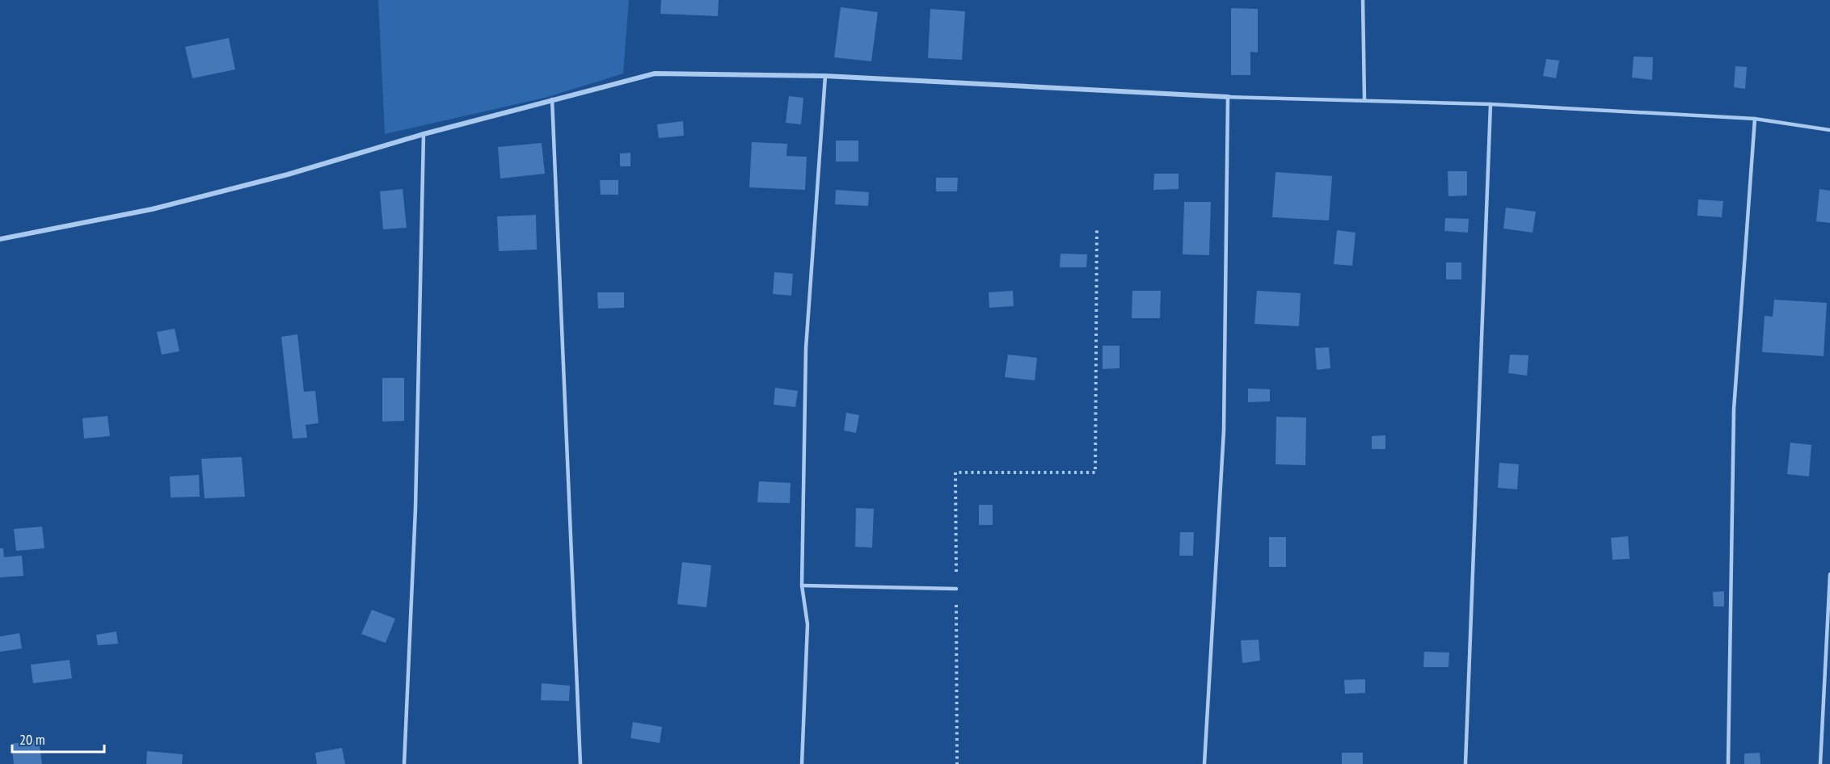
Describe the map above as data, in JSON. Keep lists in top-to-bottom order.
{
  "scale_bar": "20 m"
}
